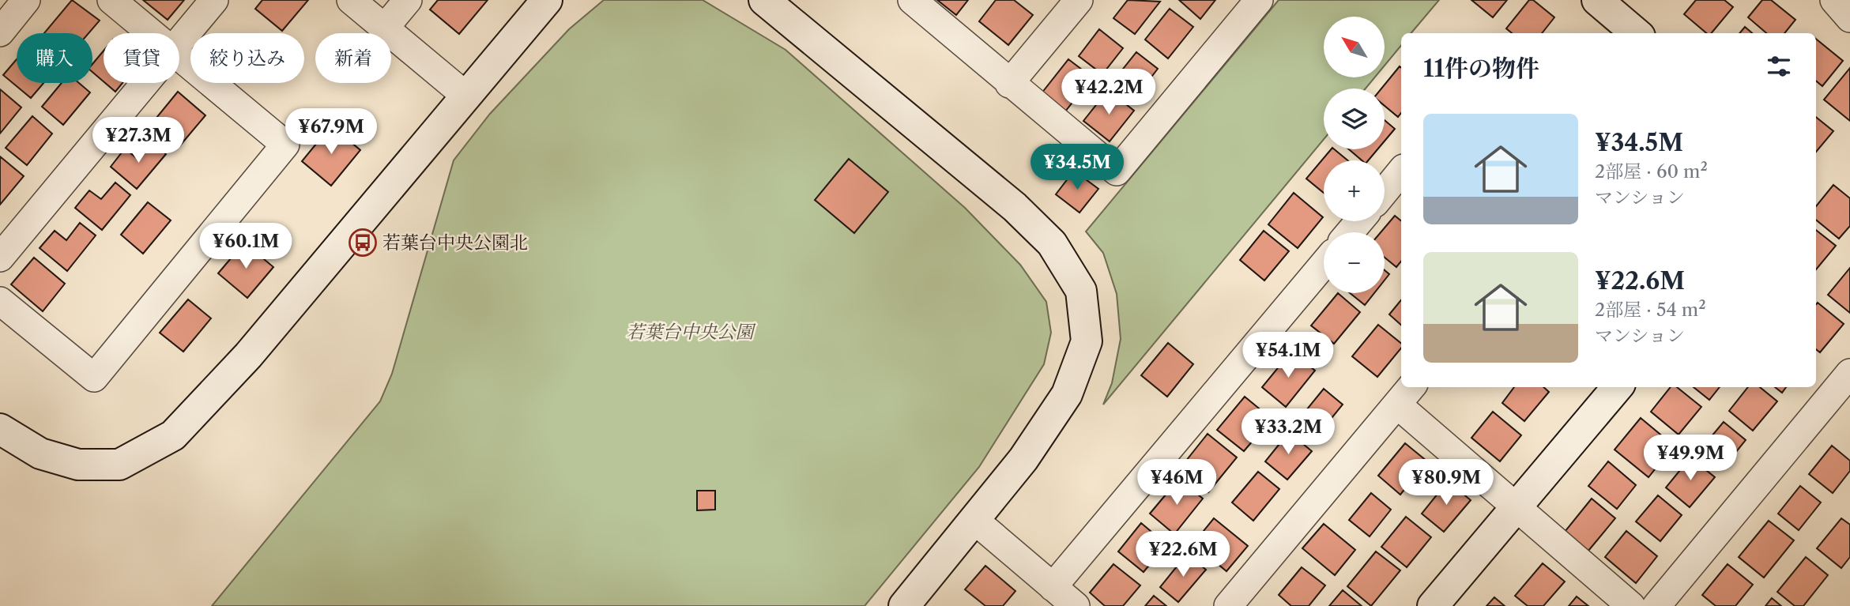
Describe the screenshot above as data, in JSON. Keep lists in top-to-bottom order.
{
  "parks": ["若葉台中央公園"],
  "places": {
    "bus stop": ["若葉台中央公園北"]
  },
  "north": "top left",
  "page": {
    "map_buttons": ["+", "−"],
    "chip": [
      "購入",
      "賃貸",
      "絞り込み",
      "新着"
    ],
    "heading": "11件の物件",
    "price": [
      "¥42.2M",
      "¥67.9M",
      "¥27.3M",
      "¥34.5M",
      "¥60.1M",
      "¥54.1M",
      "¥33.2M",
      "¥49.9M",
      "¥46M",
      "¥80.9M",
      "¥22.6M"
    ],
    "list": [
      {
        "name": "¥34.5M",
        "note": "2部屋 · 60 m² · マンション"
      },
      {
        "name": "¥22.6M",
        "note": "2部屋 · 54 m² · マンション"
      }
    ]
  }
}
